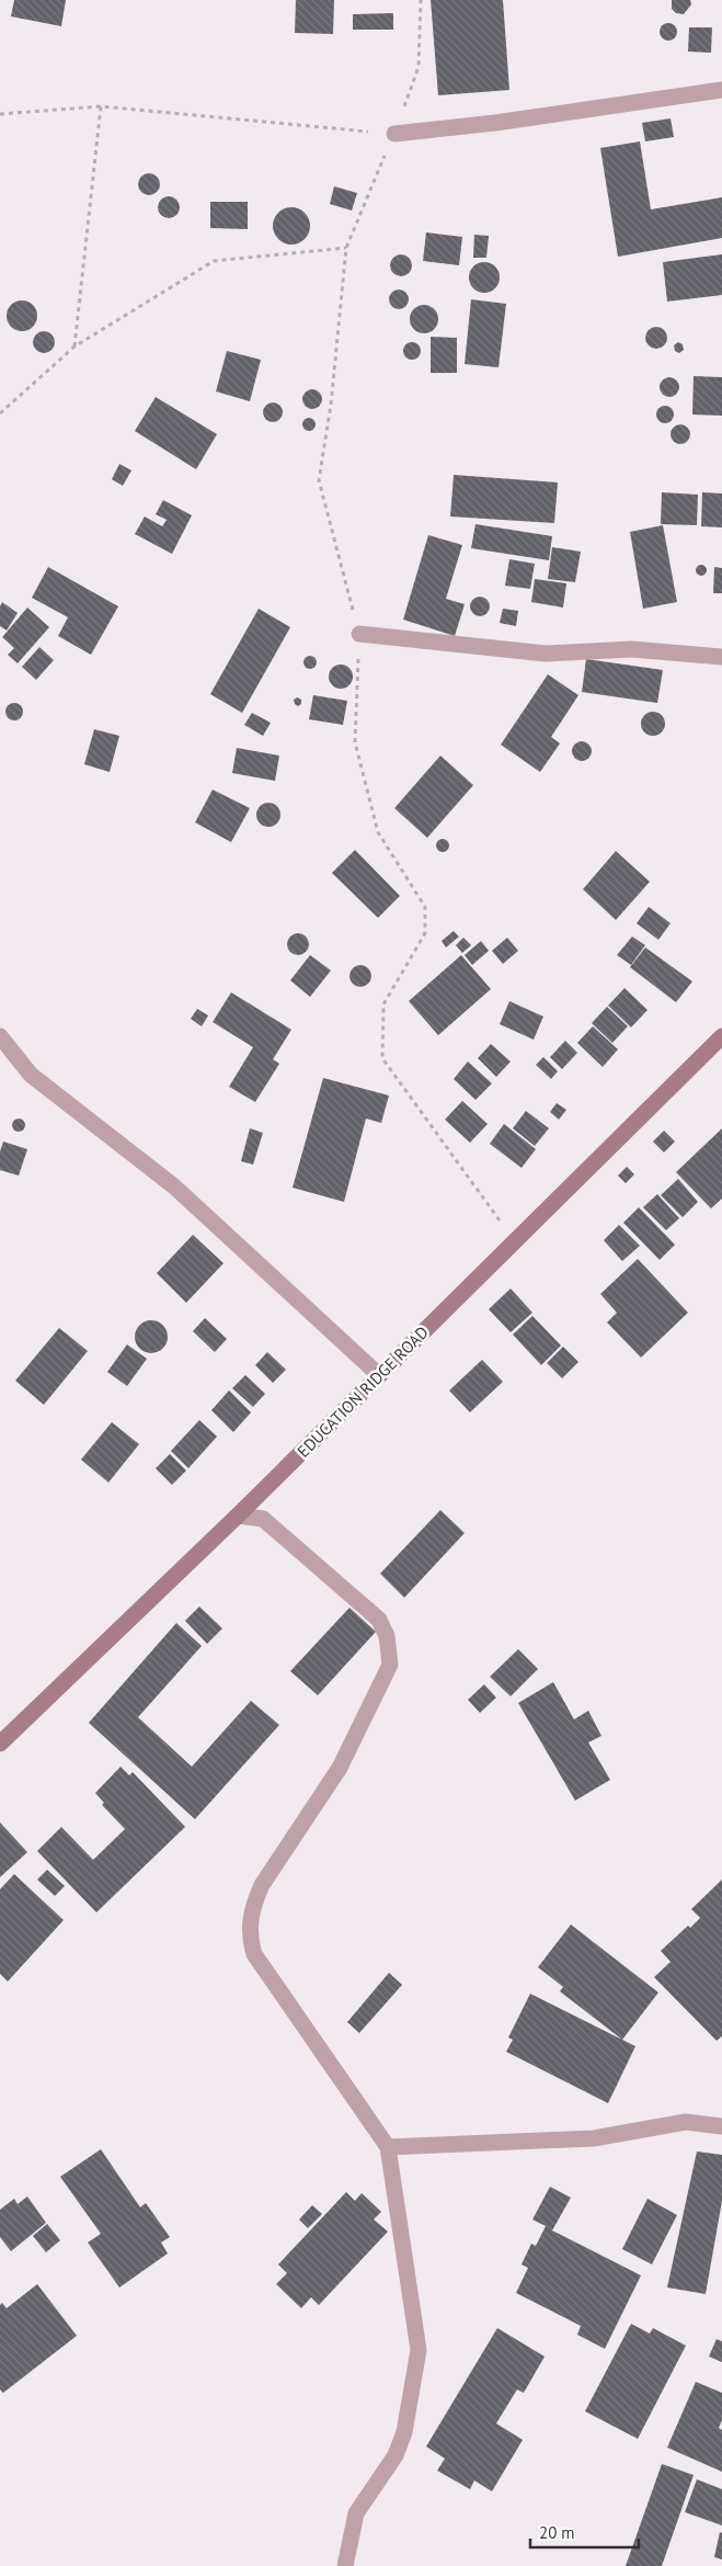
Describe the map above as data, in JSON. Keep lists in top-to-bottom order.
{
  "streets": {
    "main road": ["EDUCATION RIDGE ROAD"]
  },
  "scale_bar": "20 m"
}
